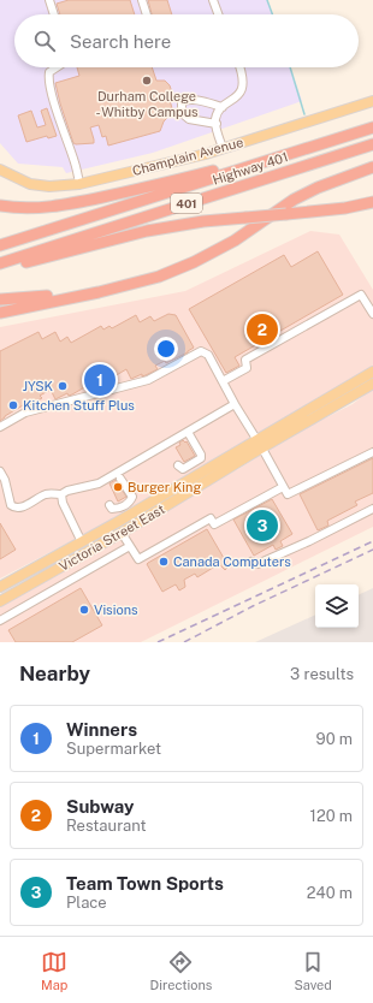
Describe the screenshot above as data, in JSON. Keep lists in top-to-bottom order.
{
  "streets": {
    "highway": ["Highway 401", "401"],
    "main road": ["Champlain Avenue", "Victoria Street East"]
  },
  "places": [
    "Durham College - Whitby Campus",
    "JYSK",
    "Kitchen Stuff Plus",
    "Burger King",
    "Canada Computers",
    "Visions"
  ],
  "page": {
    "search": "Search here",
    "pins": ["2", "1", "3"],
    "heading": ["Nearby", "3 results"],
    "list": [
      {
        "mark": "1",
        "name": "Winners",
        "note": "Supermarket",
        "value": "90 m"
      },
      {
        "mark": "2",
        "name": "Subway",
        "note": "Restaurant",
        "value": "120 m"
      },
      {
        "mark": "3",
        "name": "Team Town Sports",
        "note": "Place",
        "value": "240 m"
      }
    ],
    "nav": ["Map", "Directions", "Saved"]
  }
}
